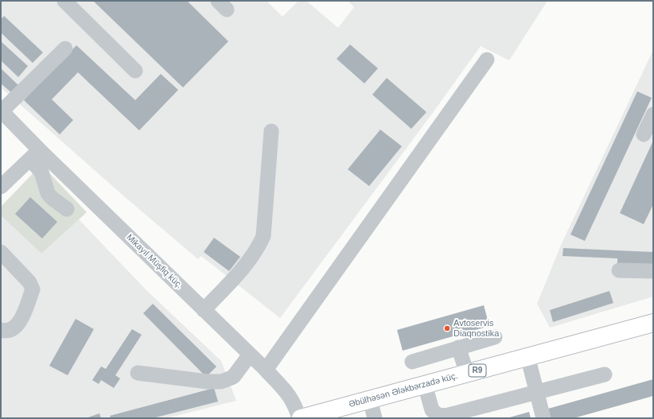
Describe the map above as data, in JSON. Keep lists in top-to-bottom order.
{
  "streets": {
    "main road": ["R9", "Əbülhəsən Ələkbərzadə küç."],
    "street": ["Mikayıl Müşfiq küç."]
  },
  "crossings": [
    ["Mikayıl Müşfiq küç.", "Əbülhəsən Ələkbərzadə küç."]
  ],
  "places": ["Avtoservis Diaqnostika"]
}
